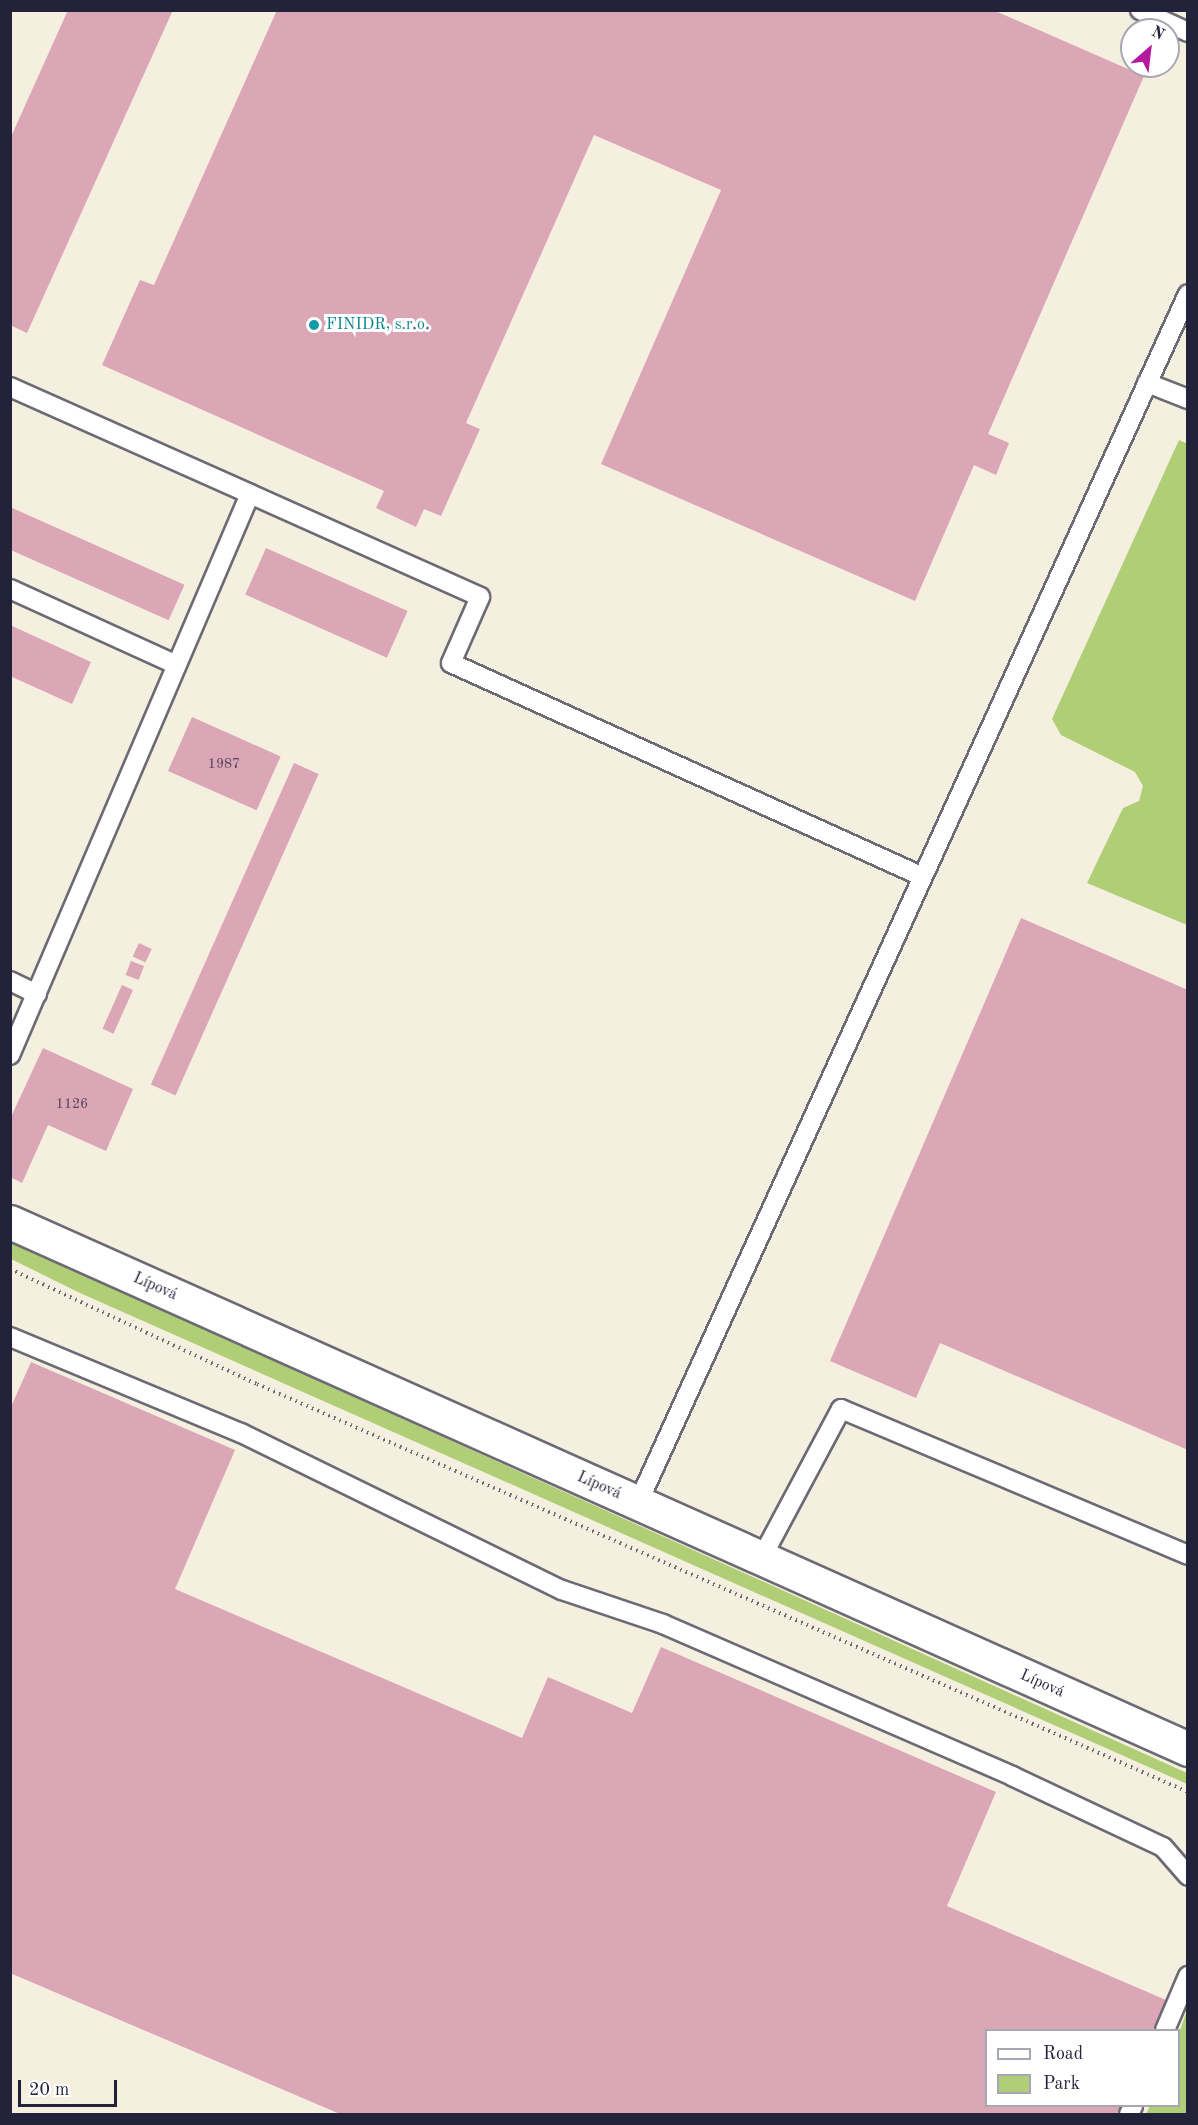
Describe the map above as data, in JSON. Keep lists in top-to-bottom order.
{
  "streets": {
    "street": ["Lípová"]
  },
  "places": ["FINIDR, s.r.o."],
  "house_numbers": ["1987", "1126"],
  "legend": ["Road", "Park"],
  "scale_bar": "20 m",
  "north": "top right"
}
